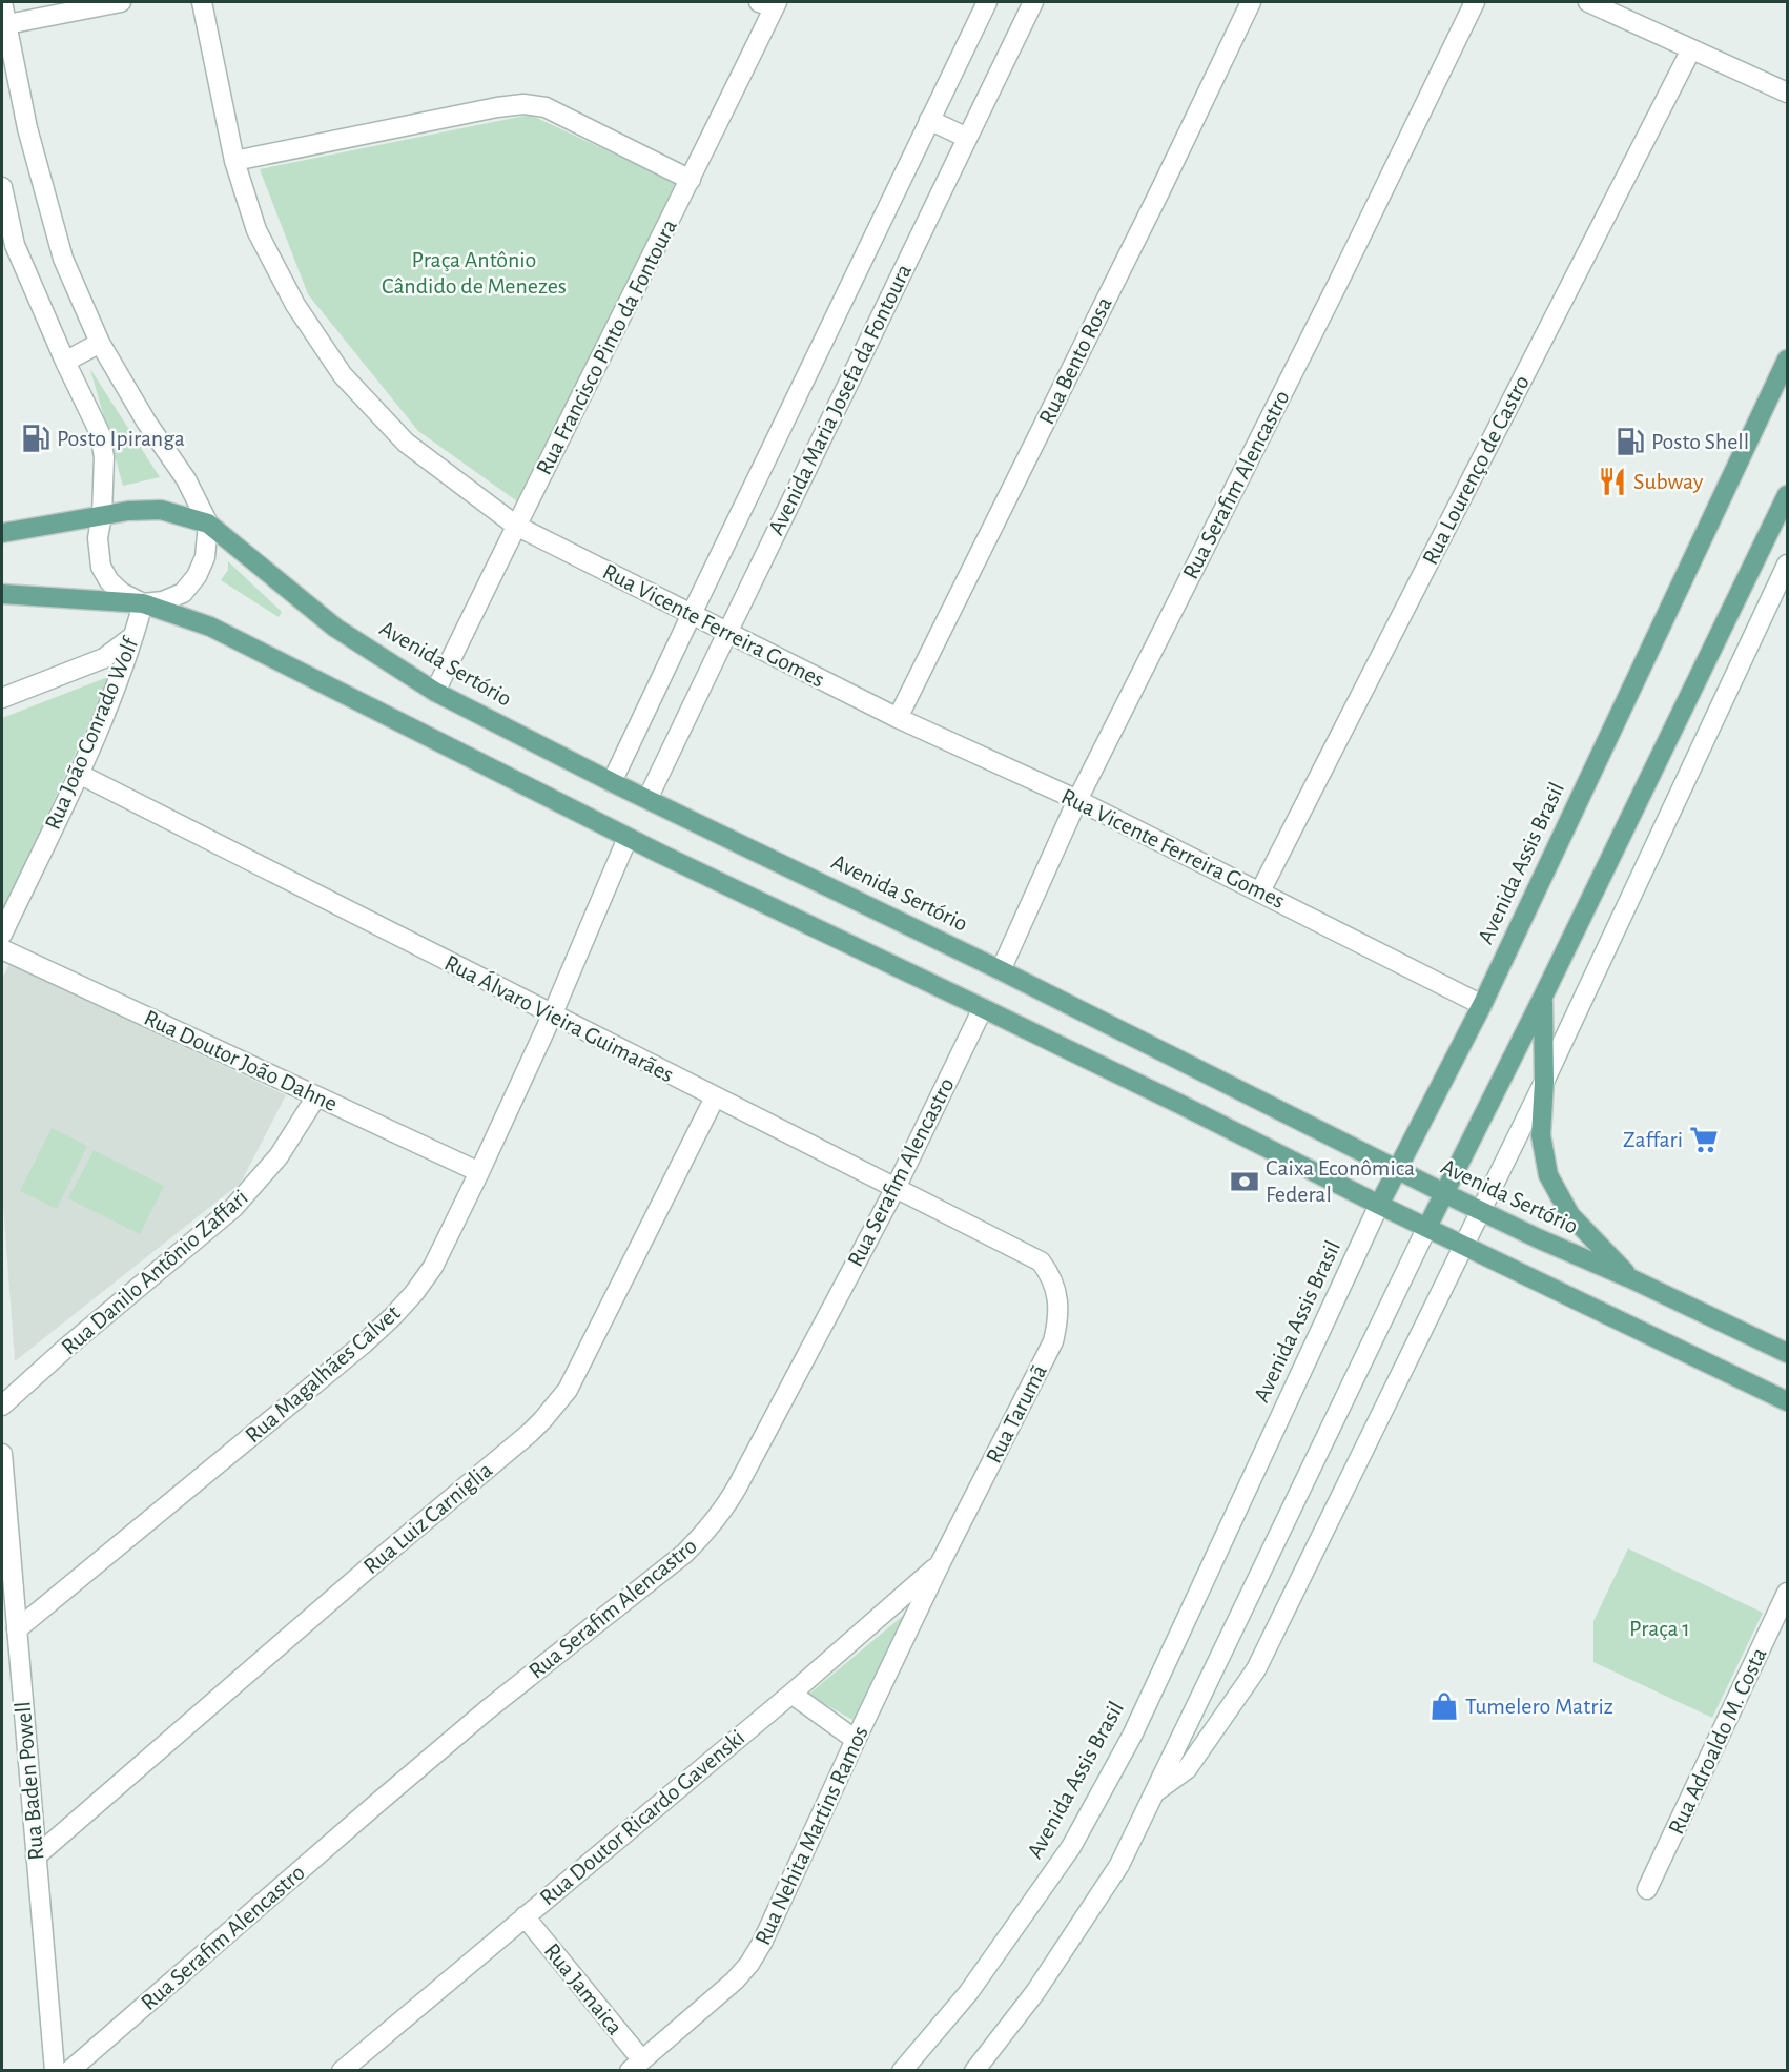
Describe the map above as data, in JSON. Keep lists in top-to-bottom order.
{
  "streets": {
    "main road": ["Avenida Sertório", "Avenida Assis Brasil"],
    "street": [
      "Rua Francisco Pinto da Fontoura",
      "Rua Bento Rosa",
      "Avenida Maria Josefa da Fontoura",
      "Rua Lourenço de Castro",
      "Rua Serafim Alencastro",
      "Rua Vicente Ferreira Gomes",
      "Rua João Conrado Wolf",
      "Rua Álvaro Vieira Guimarães",
      "Rua Doutor João Dahne",
      "Rua Danilo Antônio Zaffari",
      "Rua Magalhães Calvet",
      "Rua Tarumã",
      "Rua Luiz Carniglia",
      "Rua Adroaldo M. Costa",
      "Rua Baden Powell",
      "Rua Doutor Ricardo Gavenski",
      "Rua Nehita Martins Ramos",
      "Rua Jamaica"
    ]
  },
  "crossings": [
    ["Rua Francisco Pinto da Fontoura", "Rua Vicente Ferreira Gomes"],
    ["Rua Francisco Pinto da Fontoura", "Avenida Sertório"],
    ["Rua Bento Rosa", "Rua Vicente Ferreira Gomes"],
    ["Avenida Maria Josefa da Fontoura", "Rua Vicente Ferreira Gomes"],
    ["Avenida Maria Josefa da Fontoura", "Avenida Sertório"],
    ["Rua Lourenço de Castro", "Rua Vicente Ferreira Gomes"],
    ["Rua Serafim Alencastro", "Rua Vicente Ferreira Gomes"],
    ["Rua Serafim Alencastro", "Avenida Sertório"],
    ["Rua Serafim Alencastro", "Rua Álvaro Vieira Guimarães"],
    ["Rua Vicente Ferreira Gomes", "Avenida Assis Brasil"],
    ["Avenida Sertório", "Rua João Conrado Wolf"],
    ["Avenida Sertório", "Avenida Assis Brasil"],
    ["Rua João Conrado Wolf", "Rua Álvaro Vieira Guimarães"],
    ["Rua Álvaro Vieira Guimarães", "Rua Magalhães Calvet"],
    ["Rua Álvaro Vieira Guimarães", "Rua Tarumã"],
    ["Rua Álvaro Vieira Guimarães", "Rua Luiz Carniglia"],
    ["Rua Doutor João Dahne", "Rua Danilo Antônio Zaffari"],
    ["Rua Doutor João Dahne", "Rua Magalhães Calvet"],
    ["Rua Magalhães Calvet", "Rua Baden Powell"],
    ["Rua Tarumã", "Rua Doutor Ricardo Gavenski"],
    ["Rua Tarumã", "Rua Nehita Martins Ramos"],
    ["Rua Luiz Carniglia", "Rua Baden Powell"],
    ["Rua Doutor Ricardo Gavenski", "Rua Nehita Martins Ramos"],
    ["Rua Doutor Ricardo Gavenski", "Rua Jamaica"],
    ["Rua Nehita Martins Ramos", "Rua Jamaica"]
  ],
  "parks": ["Praça Antônio Cândido de Menezes", "Praça 1"],
  "places": {
    "fuel station": ["Posto Ipiranga", "Posto Shell"],
    "restaurant": ["Subway"],
    "supermarket": ["Zaffari"],
    "bank": ["Caixa Econômica Federal"],
    "shop": ["Tumelero Matriz"]
  }
}
